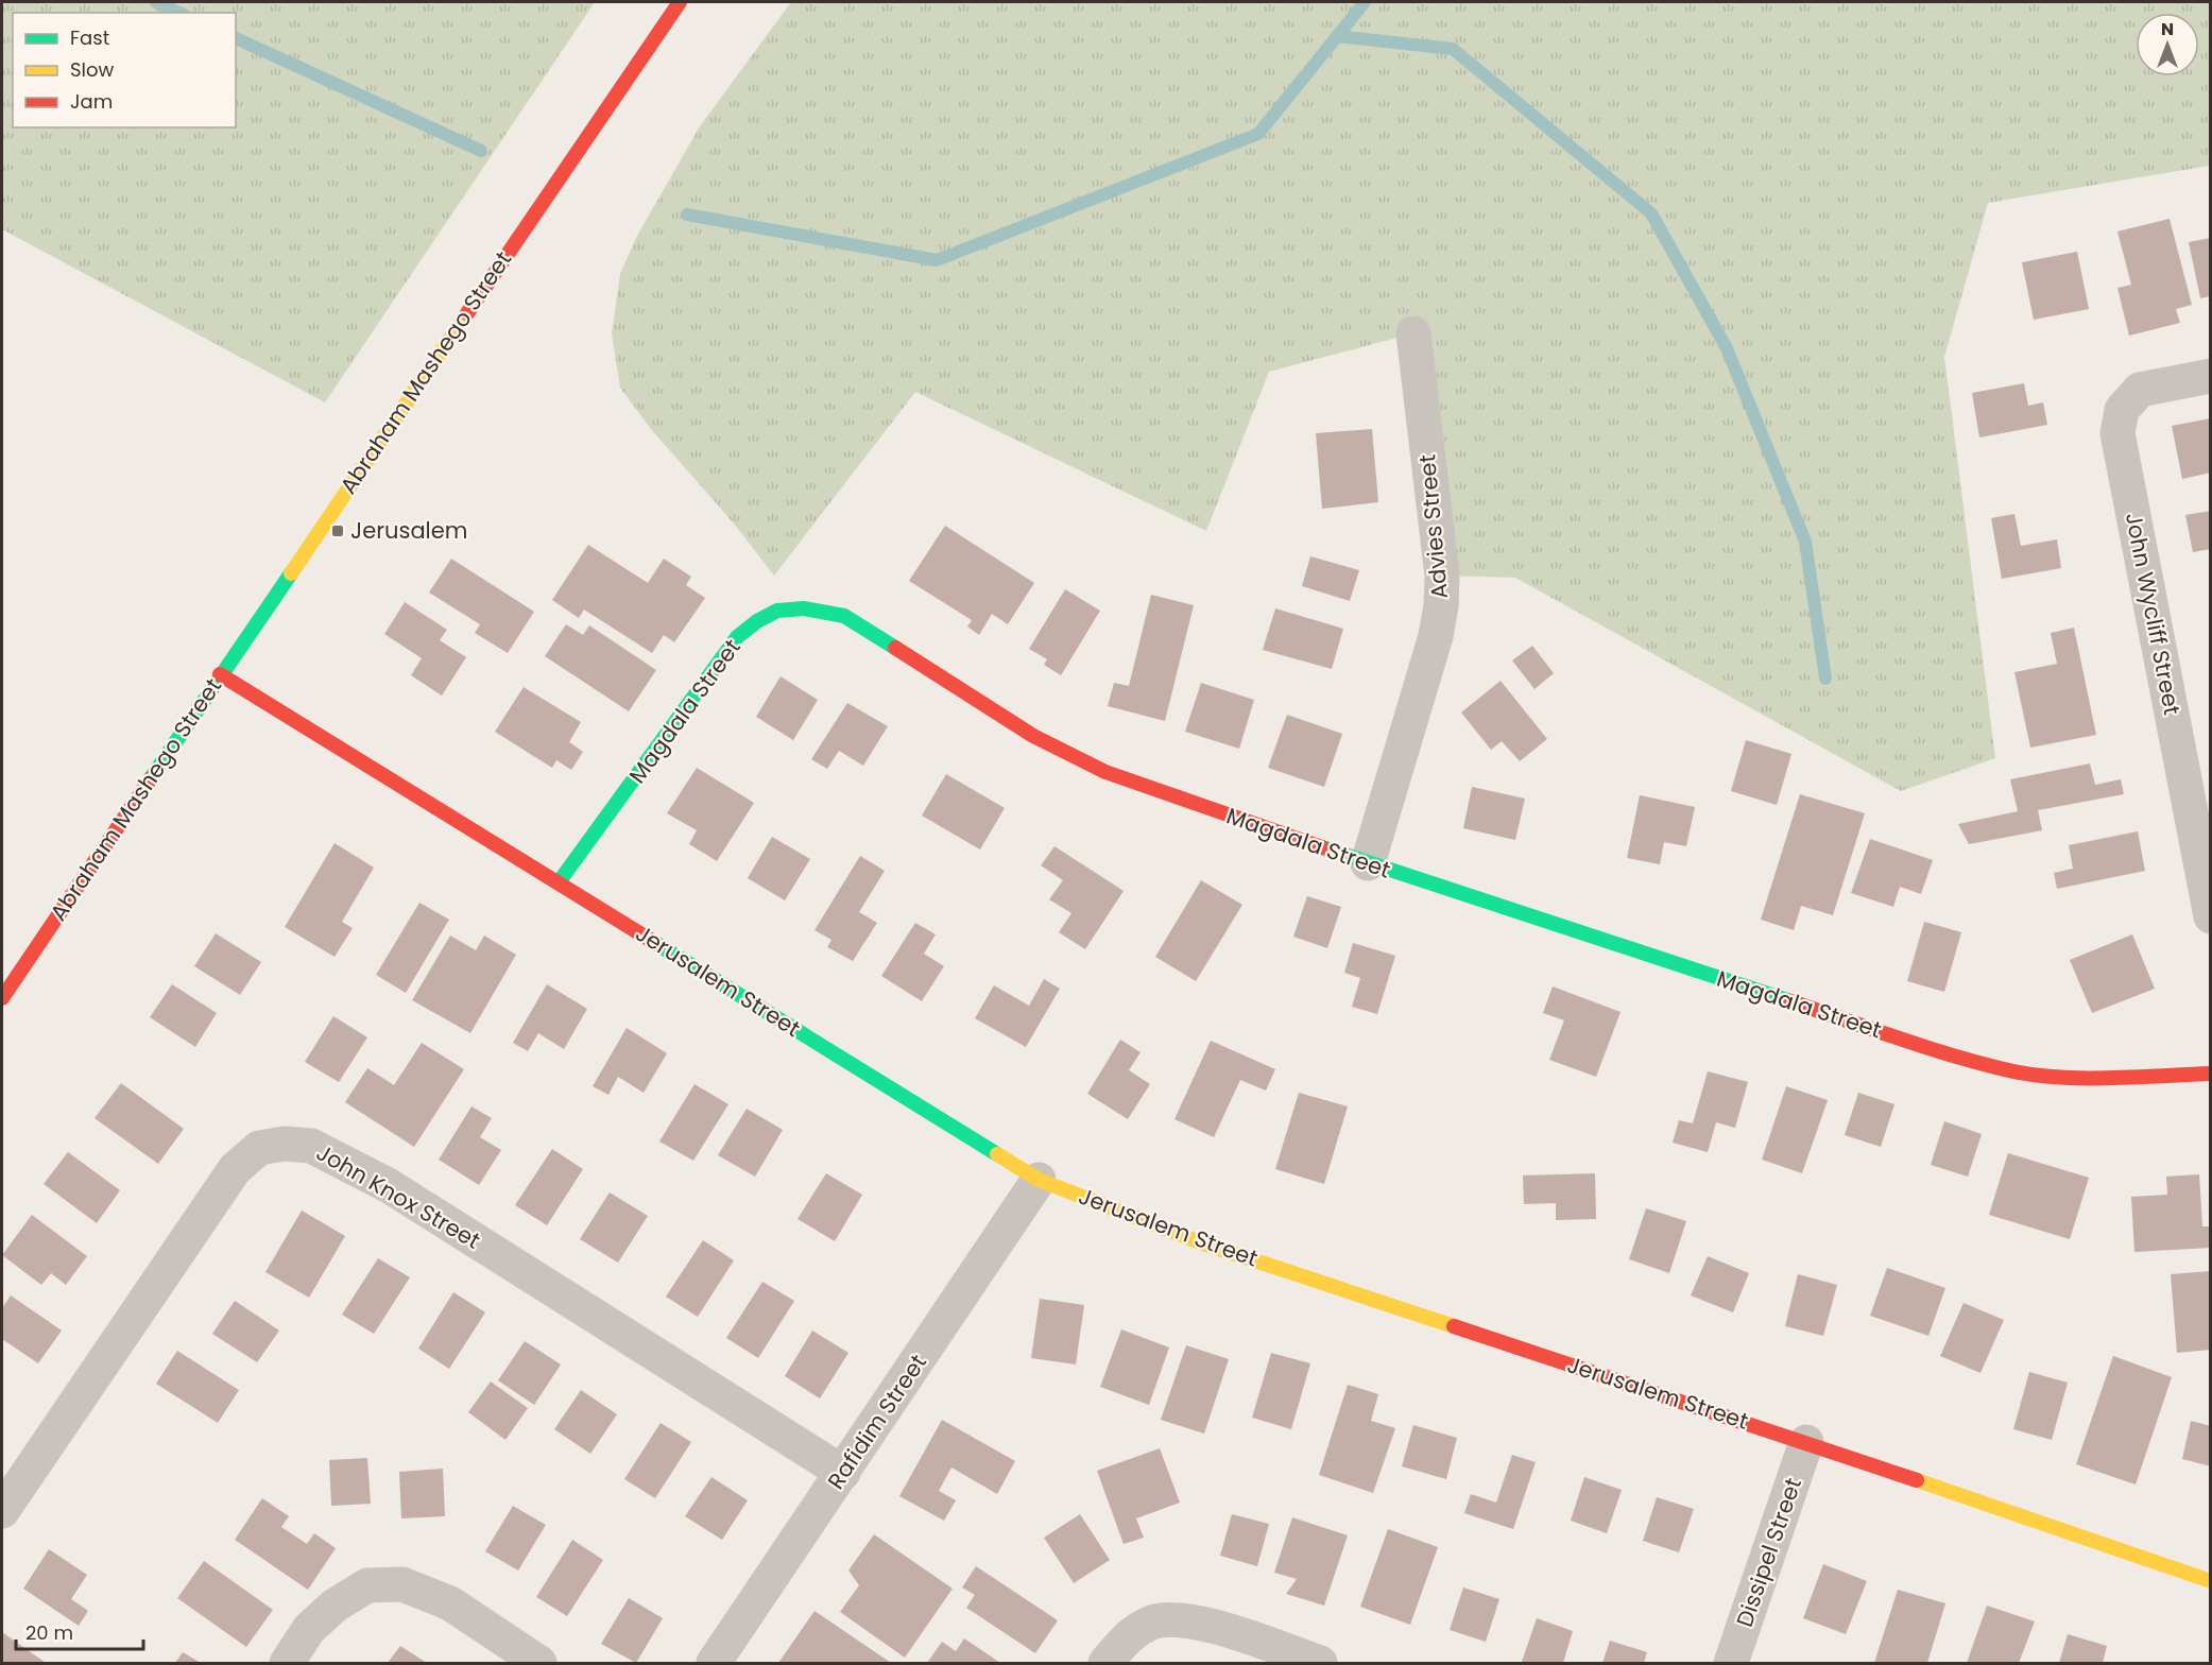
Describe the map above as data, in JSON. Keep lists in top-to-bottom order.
{
  "streets": {
    "street": [
      "Abraham Mashego Street",
      "Advies Street",
      "John Wycliff Street",
      "Magdala Street",
      "Jerusalem Street",
      "John Knox Street",
      "Rafidim Street",
      "Dissipel Street"
    ]
  },
  "crossings": [
    ["Abraham Mashego Street", "Jerusalem Street"],
    ["Advies Street", "Magdala Street"],
    ["Magdala Street", "Jerusalem Street"],
    ["Jerusalem Street", "Rafidim Street"],
    ["Jerusalem Street", "Dissipel Street"],
    ["John Knox Street", "Rafidim Street"]
  ],
  "places": {
    "transit": ["Jerusalem"]
  },
  "legend": ["Fast", "Slow", "Jam"],
  "scale_bar": "20 m",
  "north": "top"
}
